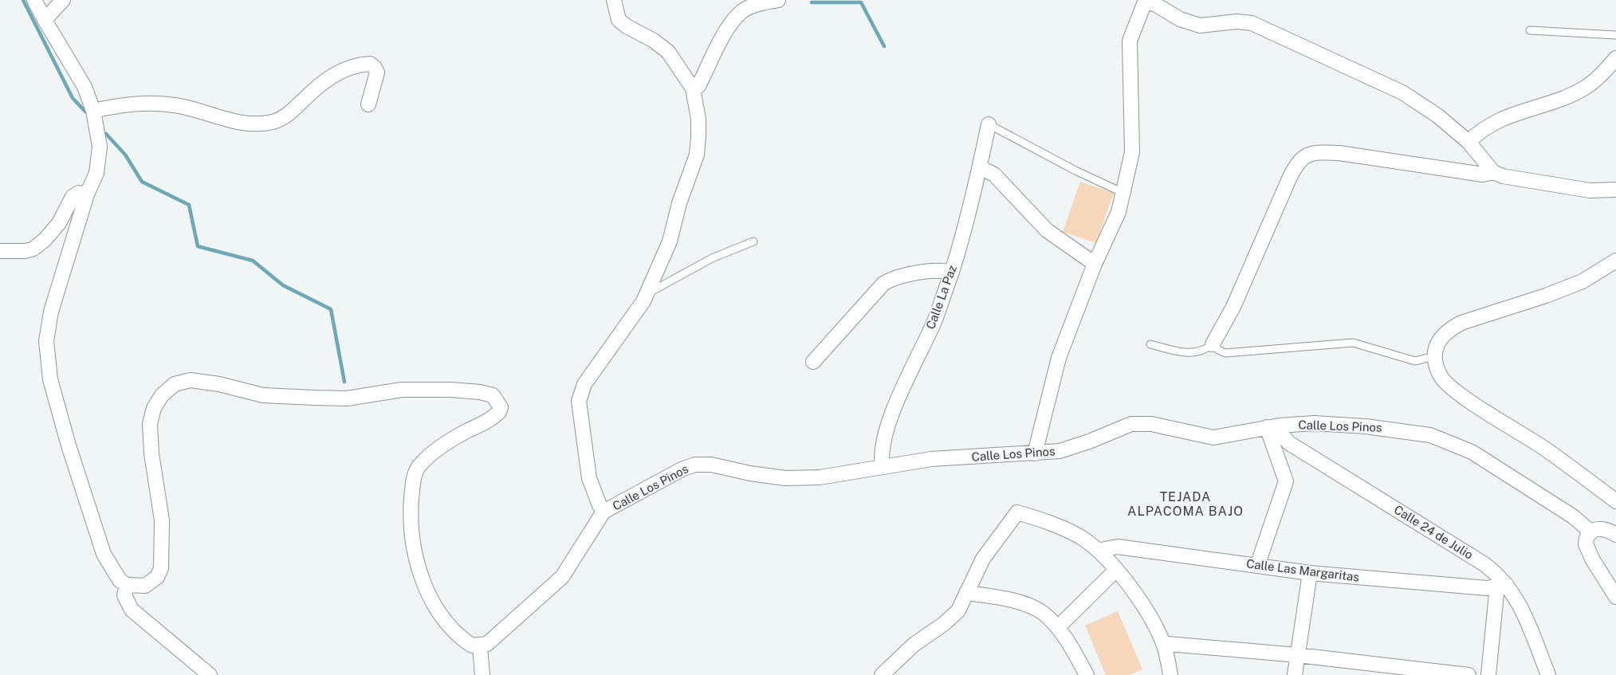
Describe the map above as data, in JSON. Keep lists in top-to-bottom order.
{
  "streets": {
    "street": [
      "Calle La Paz",
      "Calle Los Pinos",
      "Calle 24 de Julio",
      "Calle Las Margaritas"
    ]
  },
  "crossings": [
    ["Calle La Paz", "Calle Los Pinos"],
    ["Calle Los Pinos", "Calle 24 de Julio"],
    ["Calle 24 de Julio", "Calle Las Margaritas"]
  ],
  "districts": ["TEJADA ALPACOMA BAJO"]
}
